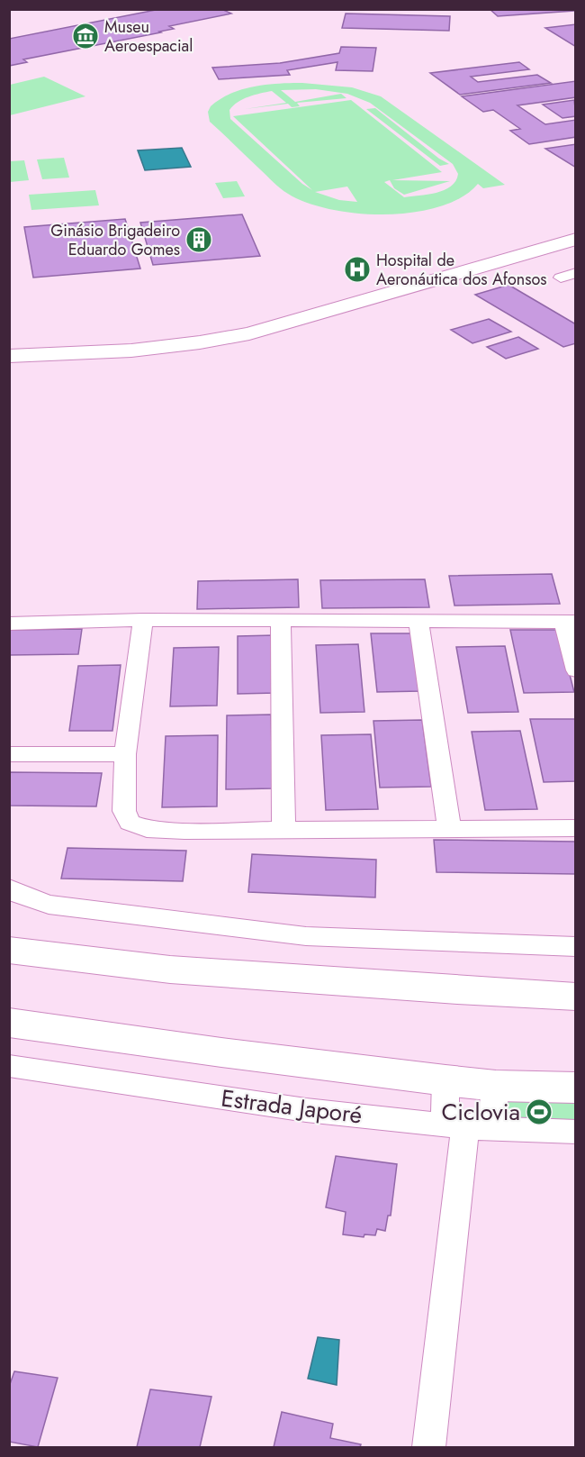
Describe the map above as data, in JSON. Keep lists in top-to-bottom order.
{
  "streets": {
    "street": ["Estrada Japoré"]
  },
  "places": {
    "museum": ["Museu Aeroespacial"],
    "building": ["Ginásio Brigadeiro Eduardo Gomes"],
    "hospital": ["Hospital de Aeronáutica dos Afonsos"],
    "sports": ["Ciclovia"]
  }
}
